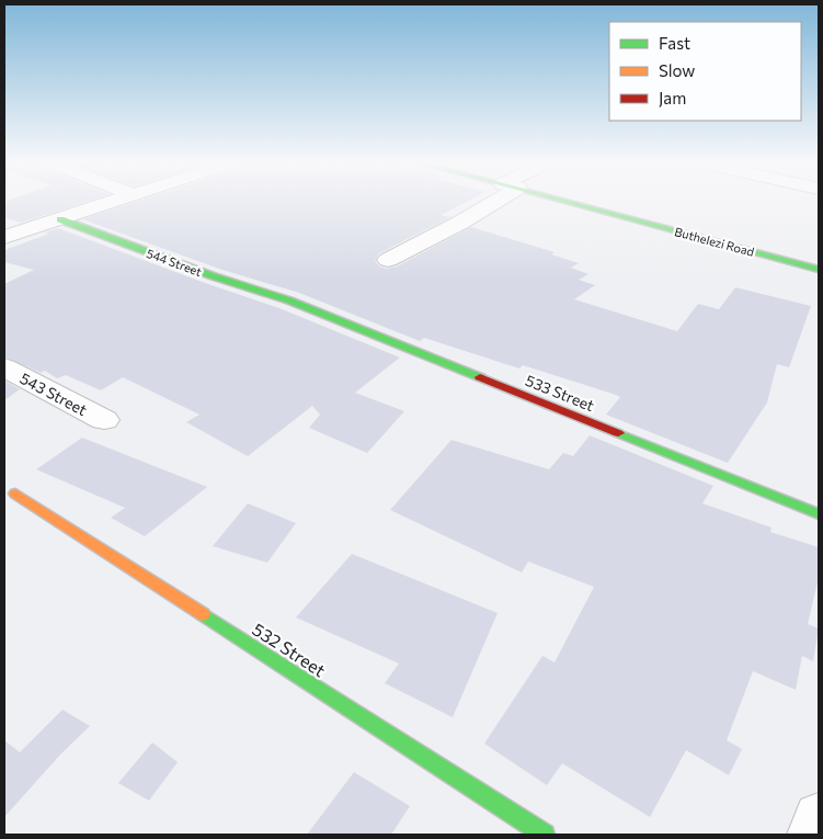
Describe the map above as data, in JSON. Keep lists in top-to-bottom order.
{
  "streets": {
    "street": [
      "Buthelezi Road",
      "544 Street",
      "533 Street",
      "543 Street",
      "532 Street"
    ]
  },
  "crossings": [
    ["544 Street", "533 Street"]
  ],
  "legend": ["Fast", "Slow", "Jam"]
}
